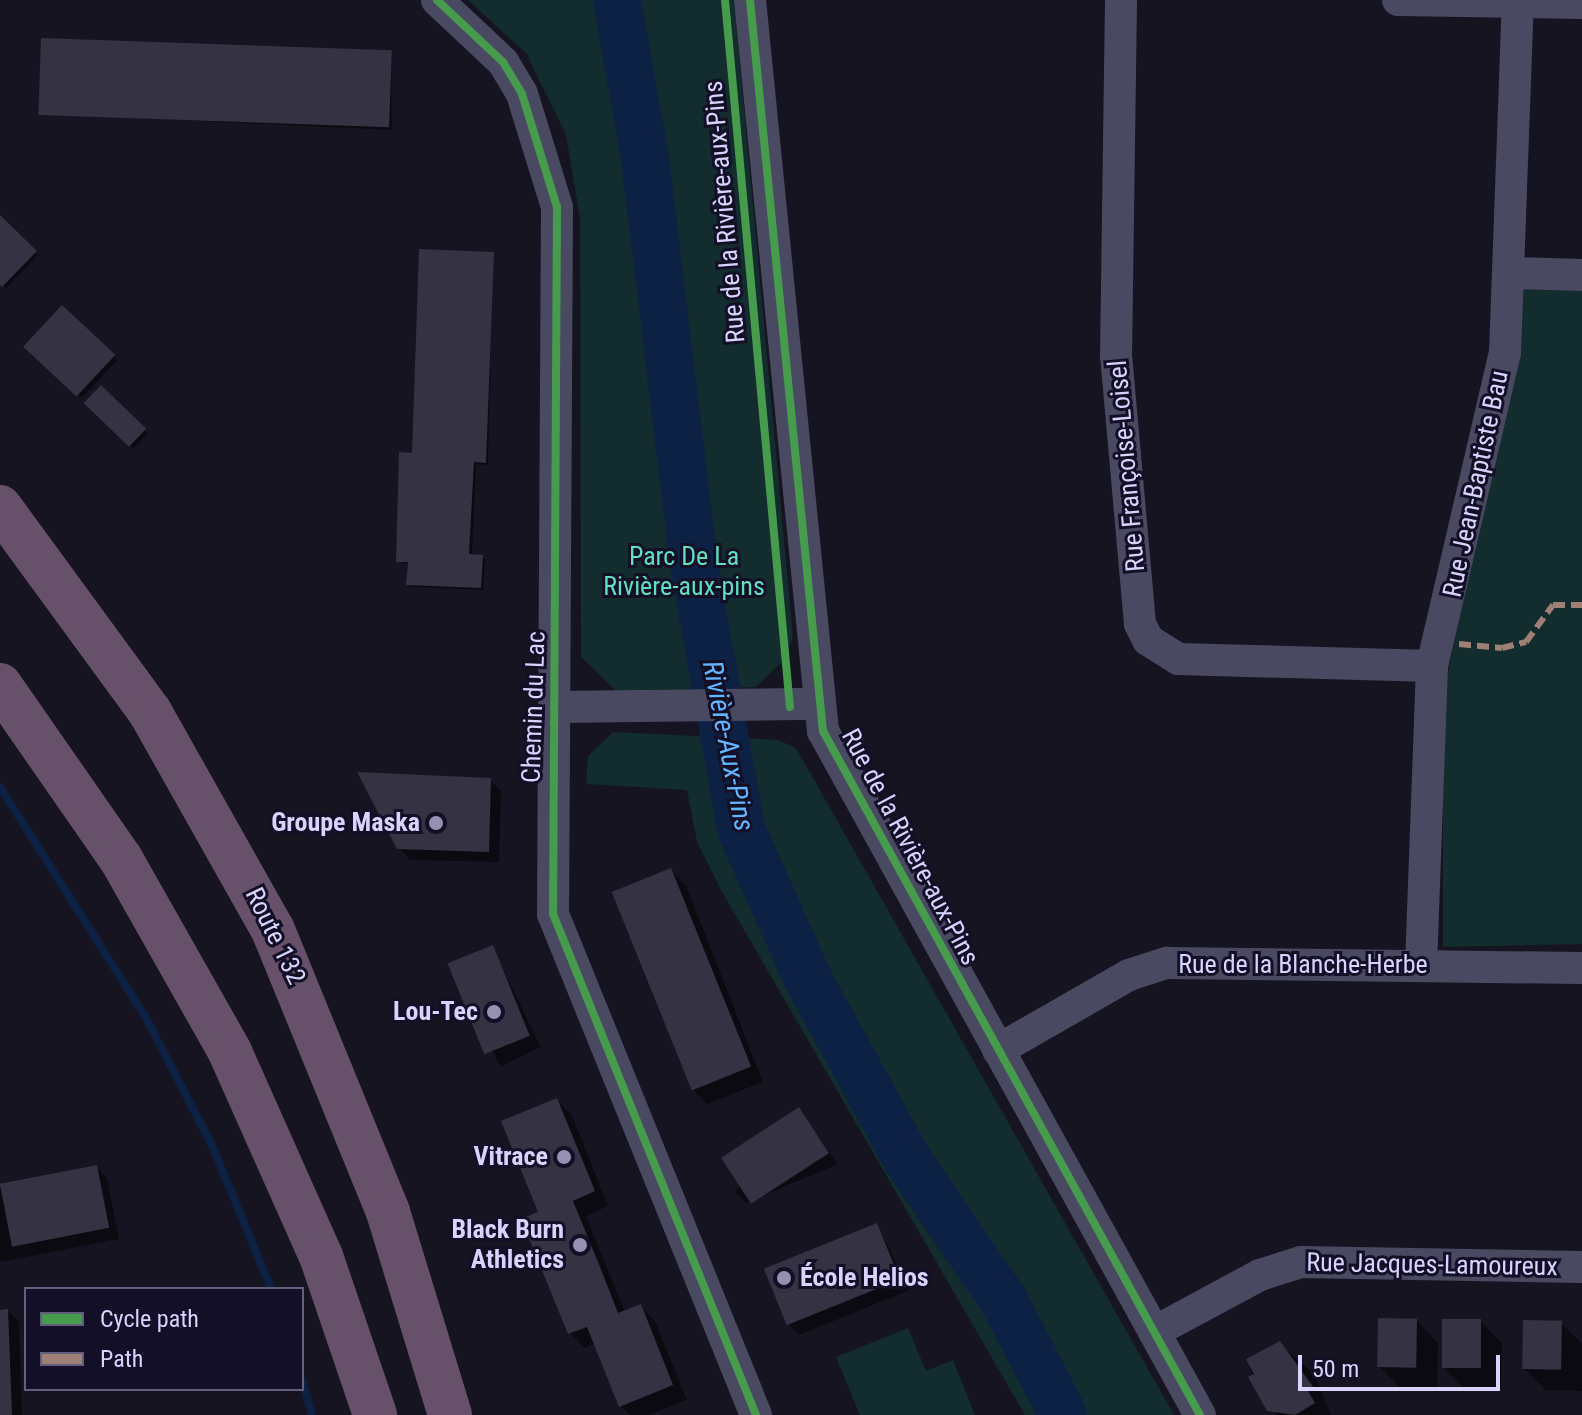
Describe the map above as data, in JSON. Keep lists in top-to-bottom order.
{
  "streets": {
    "highway": ["Route 132"],
    "street": [
      "Rue de la Rivière-aux-Pins",
      "Rue Françoise-Loisel",
      "Rue Jean-Baptiste Bau",
      "Chemin du Lac",
      "Rue de la Blanche-Herbe",
      "Rue Jacques-Lamoureux"
    ]
  },
  "crossings": [
    ["Rue de la Rivière-aux-Pins", "Rue de la Blanche-Herbe"],
    ["Rue de la Rivière-aux-Pins", "Rue Jacques-Lamoureux"],
    ["Rue Françoise-Loisel", "Rue Jean-Baptiste Bau"],
    ["Rue Jean-Baptiste Bau", "Rue de la Blanche-Herbe"]
  ],
  "water": ["Rivière-Aux-Pins"],
  "parks": ["Parc De La Rivière-aux-pins"],
  "places": [
    "Groupe Maska",
    "Lou-Tec",
    "Vitrace",
    "Black Burn Athletics",
    "École Helios"
  ],
  "legend": ["Cycle path", "Path"],
  "scale_bar": "50 m"
}
